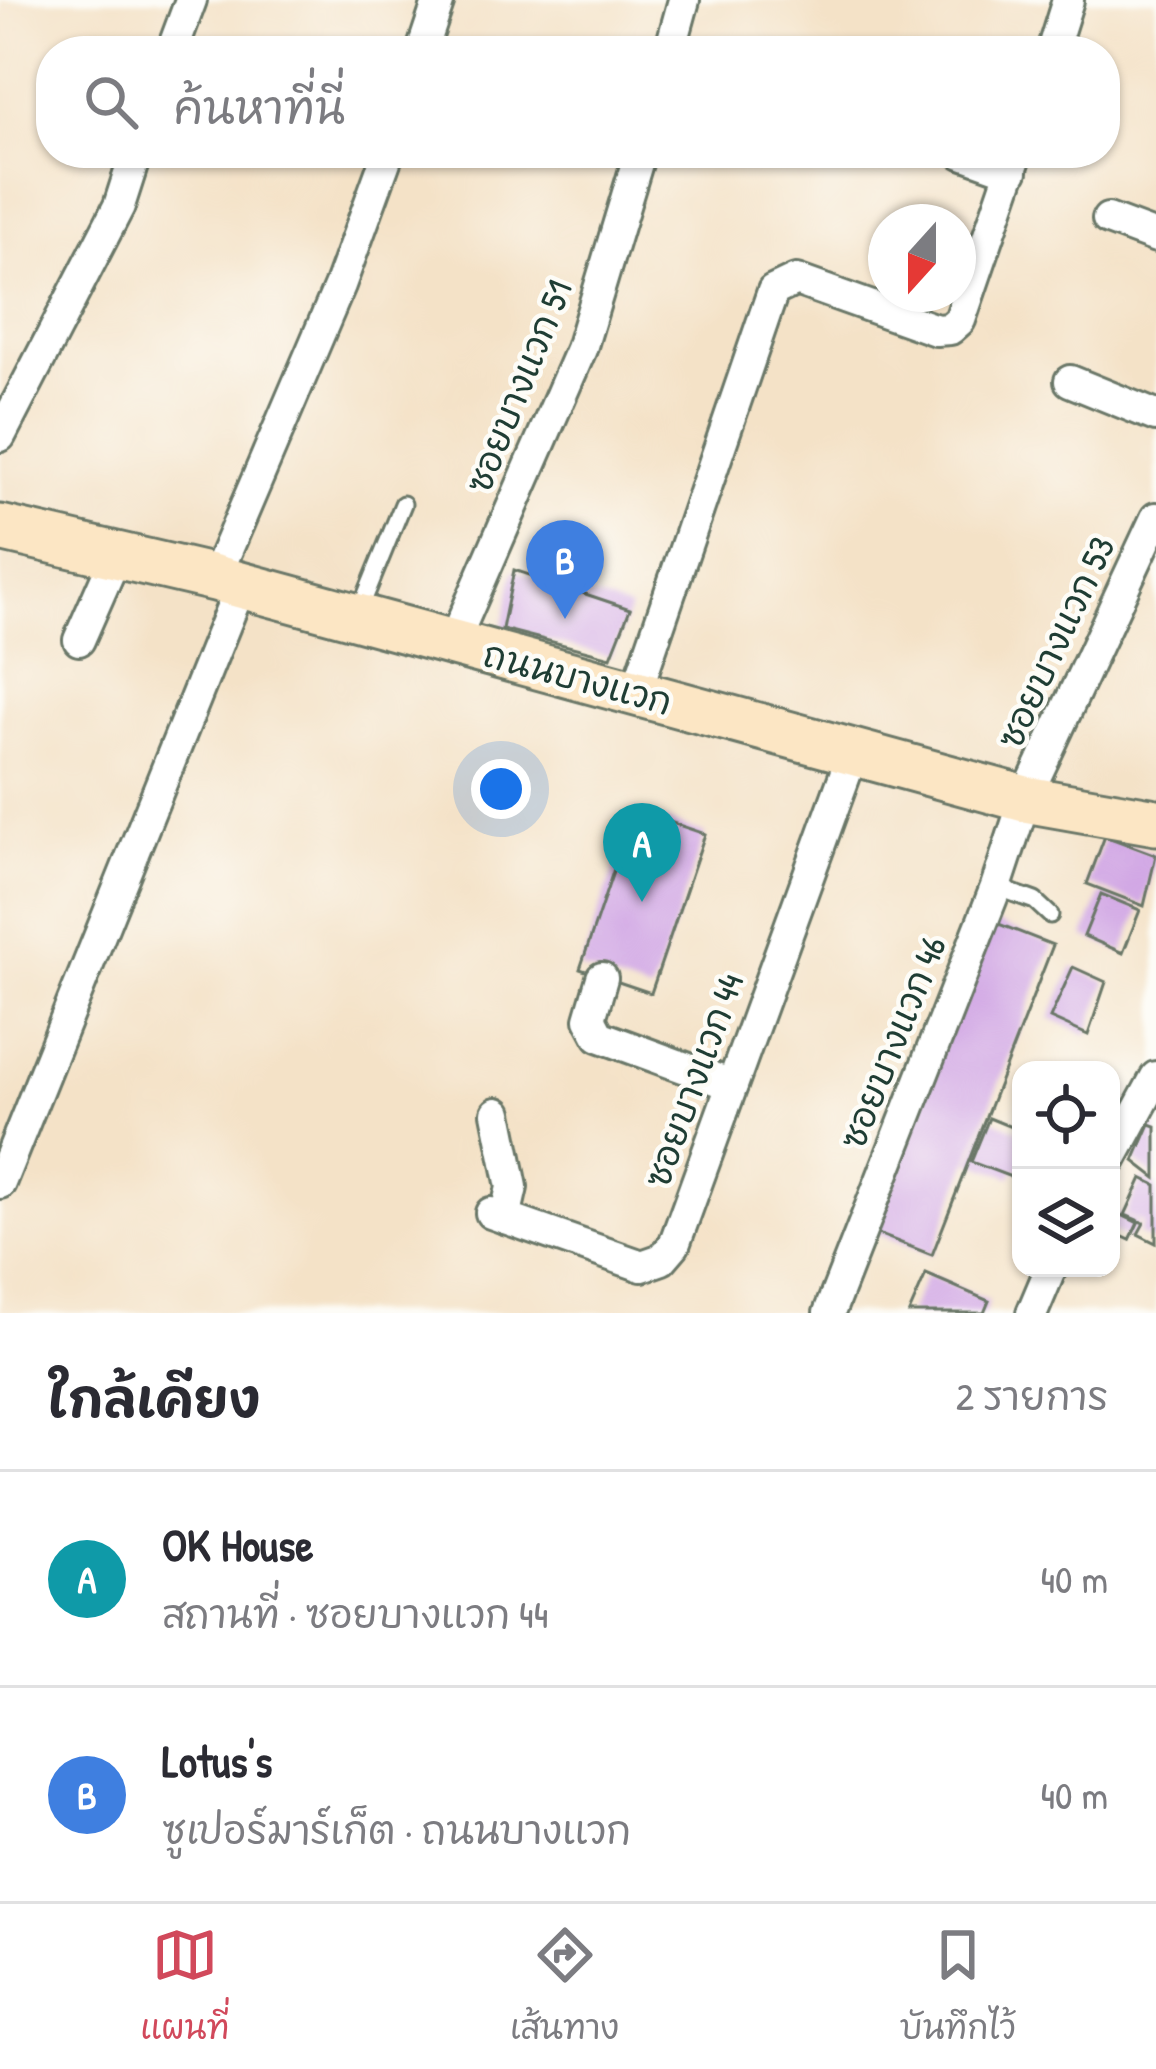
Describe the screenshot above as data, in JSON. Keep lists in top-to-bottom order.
{
  "streets": {
    "main road": ["ถนนบางแวก"],
    "street": [
      "ซอยบางแวก 51",
      "ซอยบางแวก 53",
      "ซอยบางแวก 46",
      "ซอยบางแวก 44"
    ]
  },
  "crossings": [
    ["ซอยบางแวก 51", "ถนนบางแวก"],
    ["ซอยบางแวก 53", "ถนนบางแวก"],
    ["ซอยบางแวก 53", "ซอยบางแวก 46"],
    ["ถนนบางแวก", "ซอยบางแวก 46"],
    ["ถนนบางแวก", "ซอยบางแวก 44"]
  ],
  "north": "bottom",
  "page": {
    "search": "ค้นหาที่นี่",
    "pins": ["B", "A"],
    "heading": ["ใกล้เคียง", "2 รายการ"],
    "list": [
      {
        "mark": "A",
        "name": "OK House",
        "note": "สถานที่ · ซอยบางแวก 44",
        "value": "40 m"
      },
      {
        "mark": "B",
        "name": "Lotus's",
        "note": "ซูเปอร์มาร์เก็ต · ถนนบางแวก",
        "value": "40 m"
      }
    ],
    "nav": ["แผนที่", "เส้นทาง", "บันทึกไว้"]
  }
}
